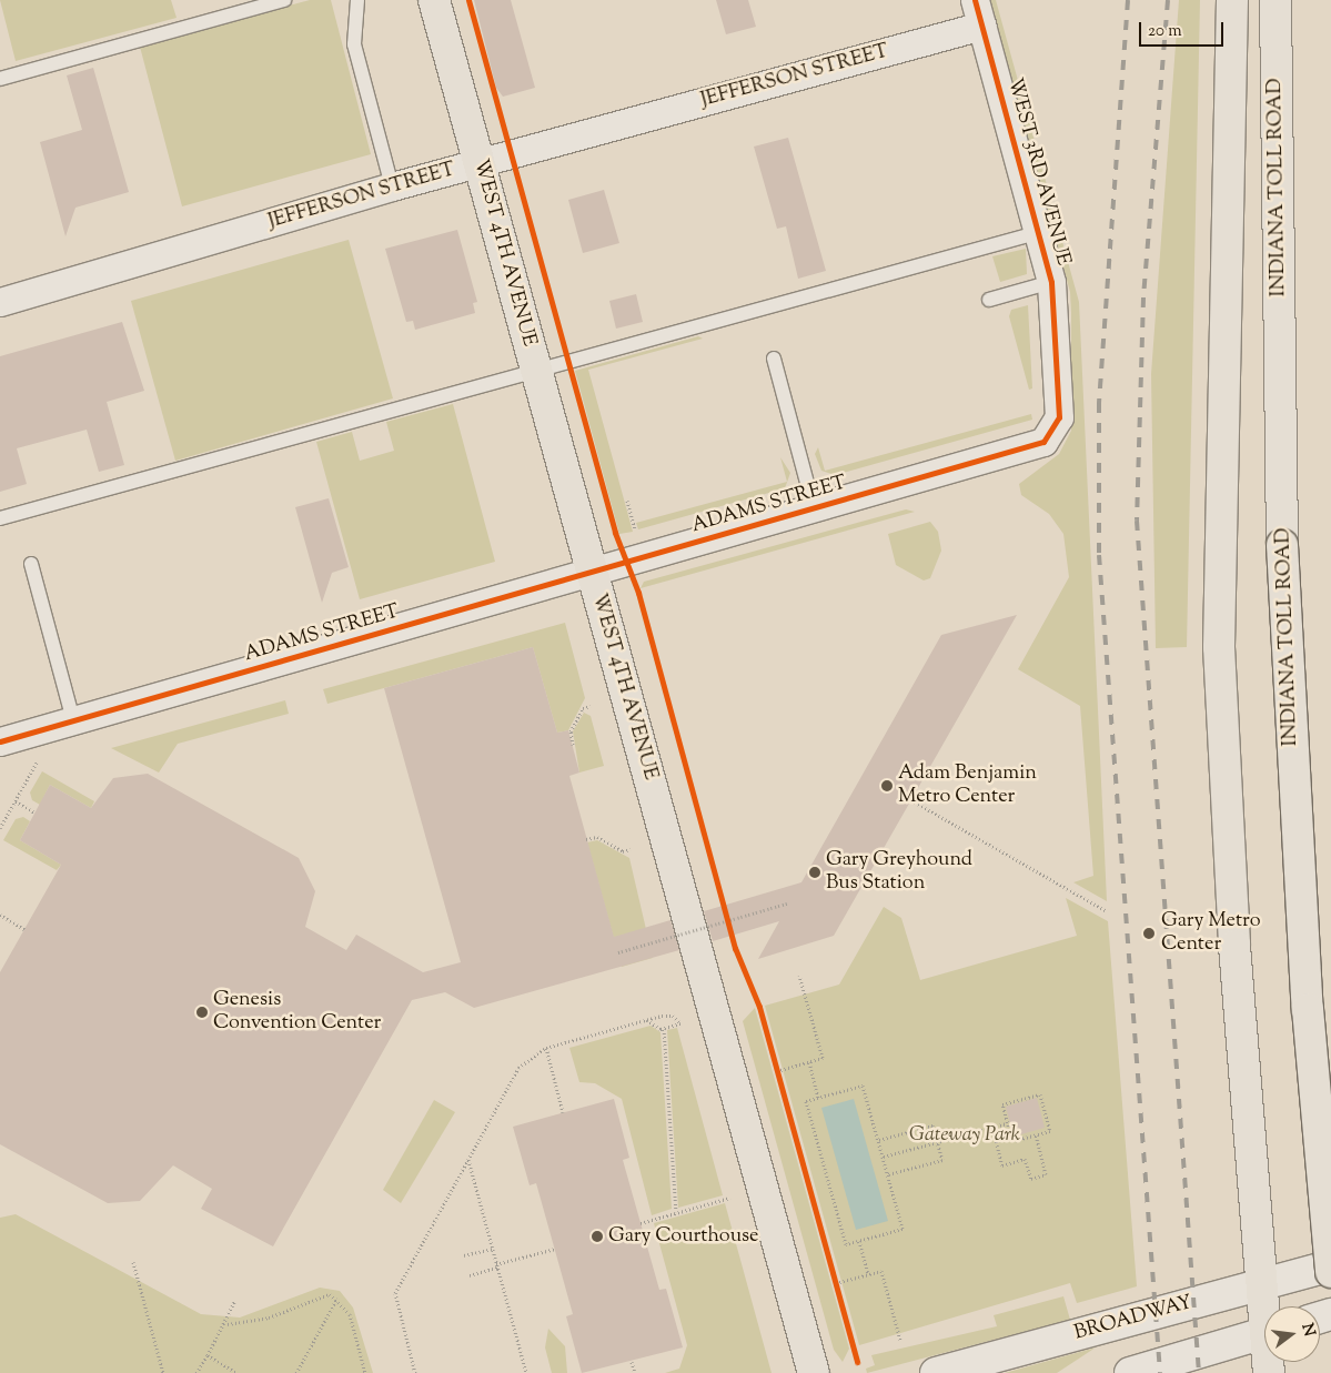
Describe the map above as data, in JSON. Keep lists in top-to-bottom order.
{
  "streets": {
    "main road": ["INDIANA TOLL ROAD", "WEST 4TH AVENUE", "BROADWAY"],
    "street": ["JEFFERSON STREET", "WEST 3RD AVENUE", "ADAMS STREET"]
  },
  "crossings": [
    ["JEFFERSON STREET", "WEST 3RD AVENUE"],
    ["JEFFERSON STREET", "WEST 4TH AVENUE"],
    ["WEST 3RD AVENUE", "ADAMS STREET"],
    ["WEST 4TH AVENUE", "ADAMS STREET"]
  ],
  "parks": ["Gateway Park"],
  "places": [
    "Adam Benjamin Metro Center",
    "Gary Greyhound Bus Station",
    "Gary Metro Center",
    "Genesis Convention Center",
    "Gary Courthouse"
  ],
  "scale_bar": "20 m",
  "north": "right"
}
